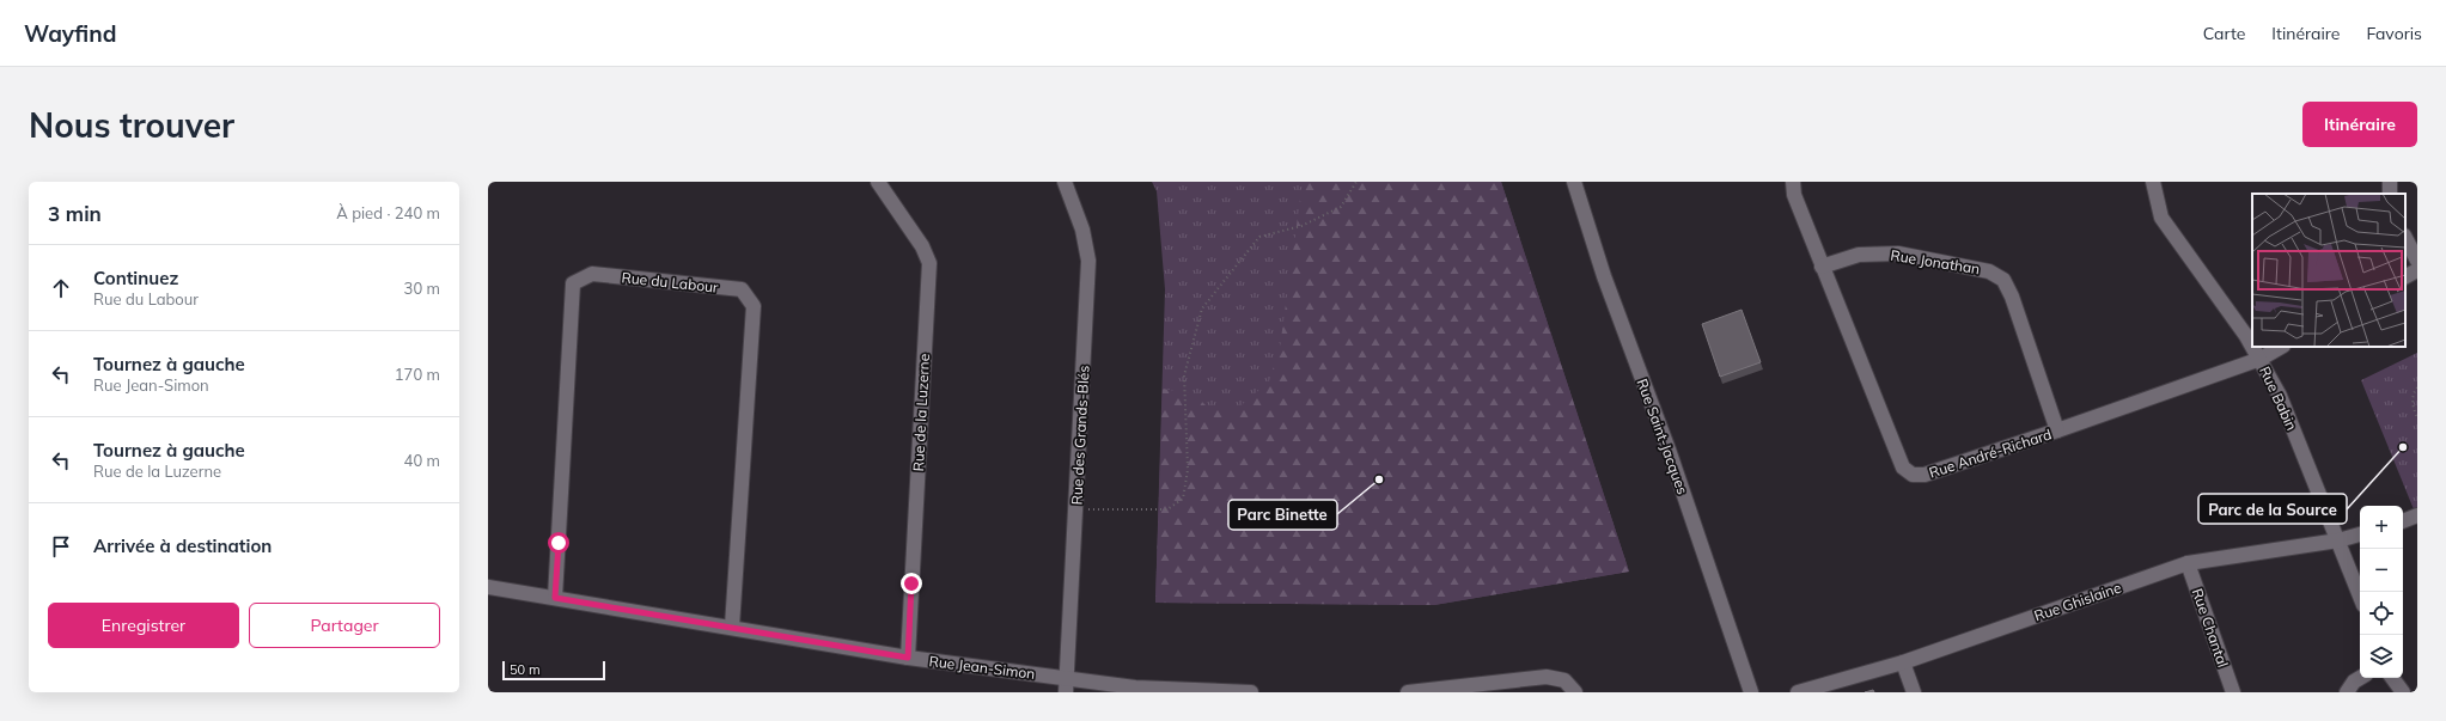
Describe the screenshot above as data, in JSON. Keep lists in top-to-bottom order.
{
  "streets": {
    "street": [
      "Rue Jonathan",
      "Rue du Labour",
      "Rue Babin",
      "Rue de la Luzerne",
      "Rue des Grands-Blés",
      "Rue Saint-Jacques",
      "Rue André-Richard",
      "Rue Ghislaine",
      "Rue Chantal",
      "Rue Jean-Simon"
    ]
  },
  "crossings": [
    ["Rue Jonathan", "Rue André-Richard"],
    ["Rue du Labour", "Rue Jean-Simon"],
    ["Rue Babin", "Rue André-Richard"],
    ["Rue Babin", "Rue Ghislaine"],
    ["Rue de la Luzerne", "Rue Jean-Simon"],
    ["Rue des Grands-Blés", "Rue Jean-Simon"],
    ["Rue Ghislaine", "Rue Chantal"]
  ],
  "places": ["Parc de la Source", "Parc Binette"],
  "scale_bar": "50 m",
  "page": {
    "header": "Wayfind",
    "nav": ["Carte", "Itinéraire", "Favoris"],
    "buttons": [
      "Itinéraire",
      ["Enregistrer", "Partager"]
    ],
    "title": "Nous trouver",
    "heading": ["3 min", "À pied · 240 m"],
    "list": [
      ["Continuez", "Rue du Labour", "30 m"],
      ["Tournez à gauche", "Rue Jean-Simon", "170 m"],
      ["Tournez à gauche", "Rue de la Luzerne", "40 m"],
      "Arrivée à destination"
    ],
    "map_buttons": ["+", "−"],
    "scale": "50 m"
  }
}
